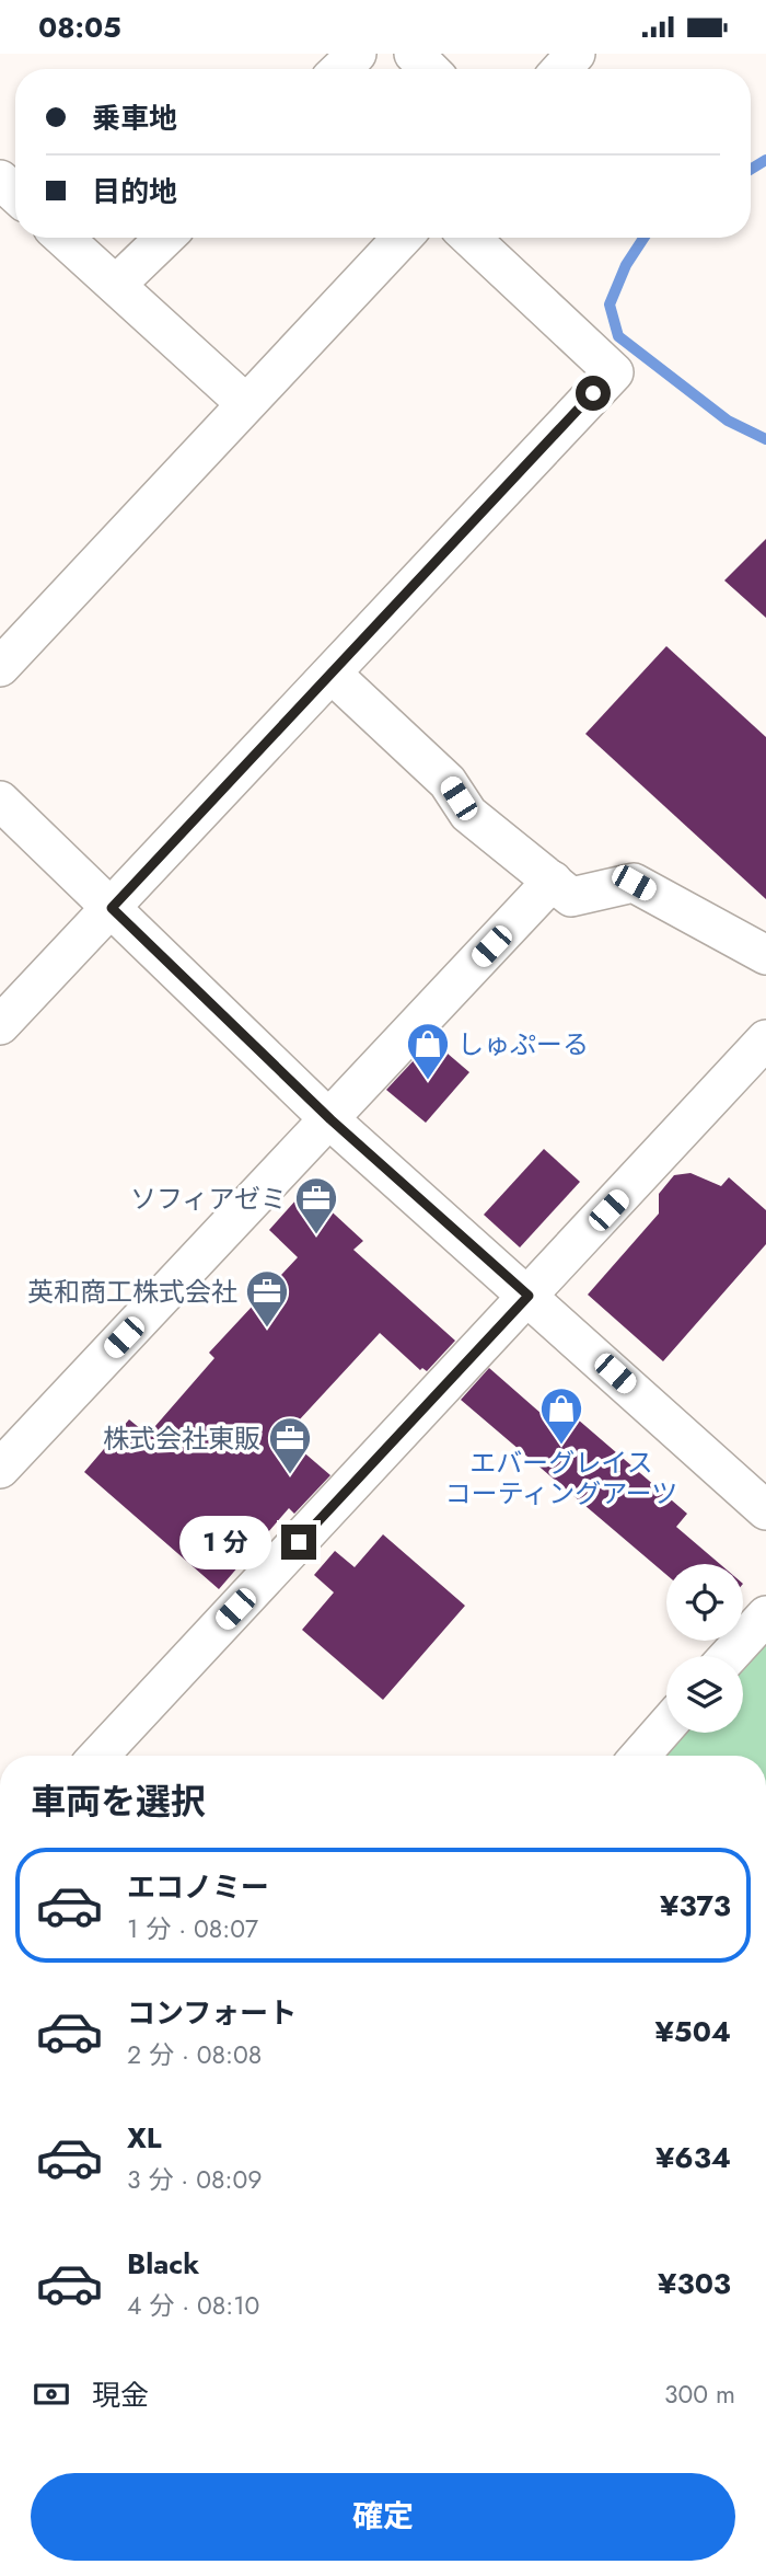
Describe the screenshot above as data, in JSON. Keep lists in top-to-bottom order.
{
  "places": {
    "shop": ["しゅぷーる", "エバーグレイス コーティングアーツ"],
    "office": ["ソフィアゼミ", "英和商工株式会社", "株式会社東販"]
  },
  "page": {
    "status": "08:05",
    "banner": ["乗車地", "目的地"],
    "bubble": "1 分",
    "heading": "車両を選択",
    "list": [
      {
        "name": "エコノミー",
        "note": "1 分 · 08:07",
        "value": "¥373"
      },
      {
        "name": "コンフォート",
        "note": "2 分 · 08:08",
        "value": "¥504"
      },
      {
        "name": "XL",
        "note": "3 分 · 08:09",
        "value": "¥634"
      },
      {
        "name": "Black",
        "note": "4 分 · 08:10",
        "value": "¥303"
      }
    ],
    "pay": ["現金", "300 m"],
    "buttons": "確定"
  }
}
